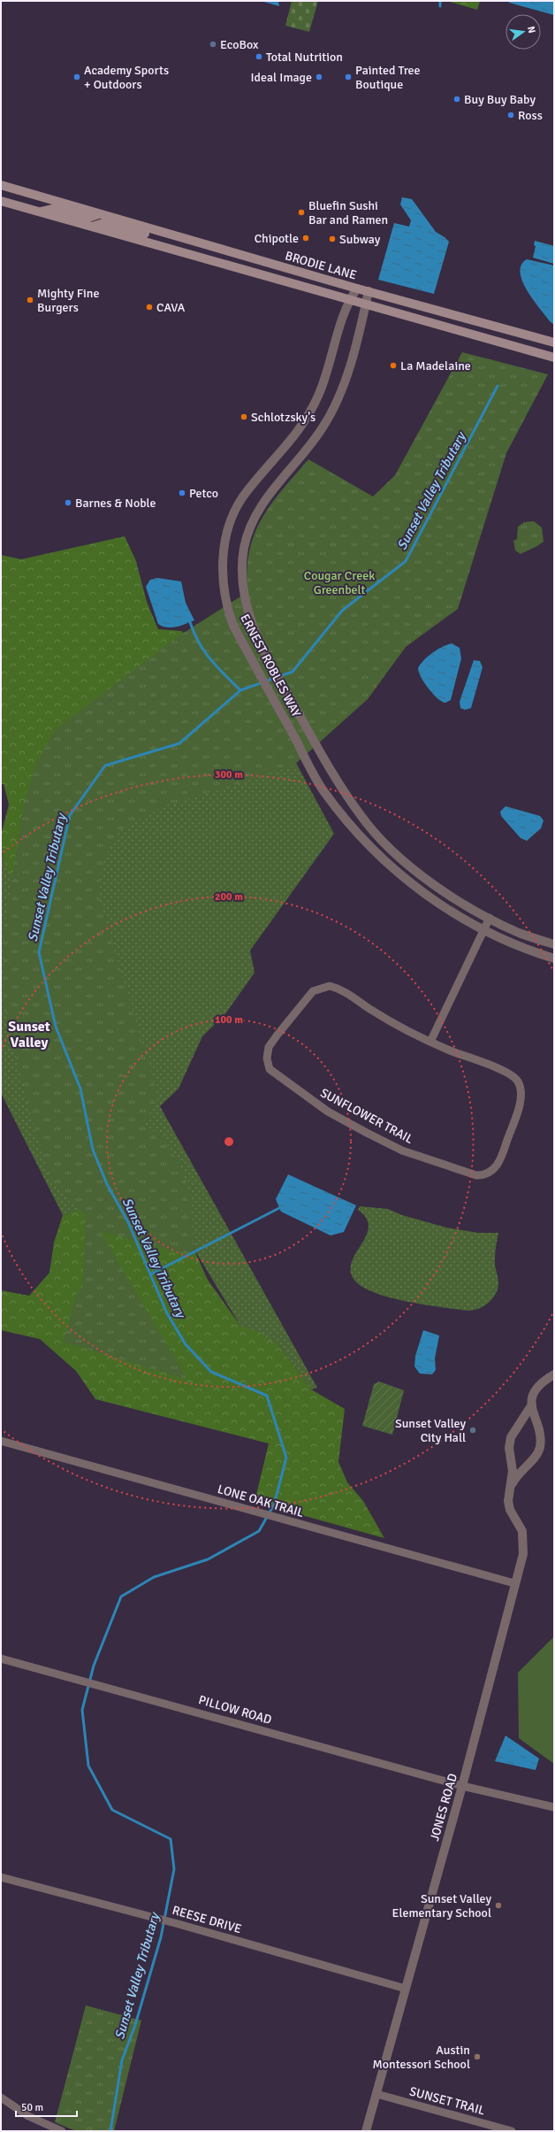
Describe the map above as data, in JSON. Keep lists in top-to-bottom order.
{
  "streets": {
    "main road": ["BRODIE LANE"],
    "street": [
      "ERNEST ROBLES WAY",
      "SUNFLOWER TRAIL",
      "LONE OAK TRAIL",
      "PILLOW ROAD",
      "JONES ROAD",
      "REESE DRIVE",
      "SUNSET TRAIL"
    ]
  },
  "crossings": [
    ["BRODIE LANE", "ERNEST ROBLES WAY"],
    ["LONE OAK TRAIL", "JONES ROAD"],
    ["PILLOW ROAD", "JONES ROAD"],
    ["JONES ROAD", "REESE DRIVE"],
    ["JONES ROAD", "SUNSET TRAIL"]
  ],
  "districts": ["Sunset Valley"],
  "water": ["Sunset Valley Tributary"],
  "parks": ["Cougar Creek Greenbelt"],
  "places": [
    "EcoBox",
    "Total Nutrition",
    "Academy Sports + Outdoors",
    "Ideal Image",
    "Painted Tree Boutique",
    "Buy Buy Baby",
    "Ross",
    "Bluefin Sushi Bar and Ramen",
    "Chipotle",
    "Subway",
    "Mighty Fine Burgers",
    "CAVA",
    "La Madelaine",
    "Schlotzsky's",
    "Petco",
    "Barnes & Noble",
    "Sunset Valley City Hall",
    "Sunset Valley Elementary School",
    "Austin Montessori School"
  ],
  "scale_bar": "50 m",
  "north": "right",
  "rings": ["300 m", "200 m", "100 m"]
}
